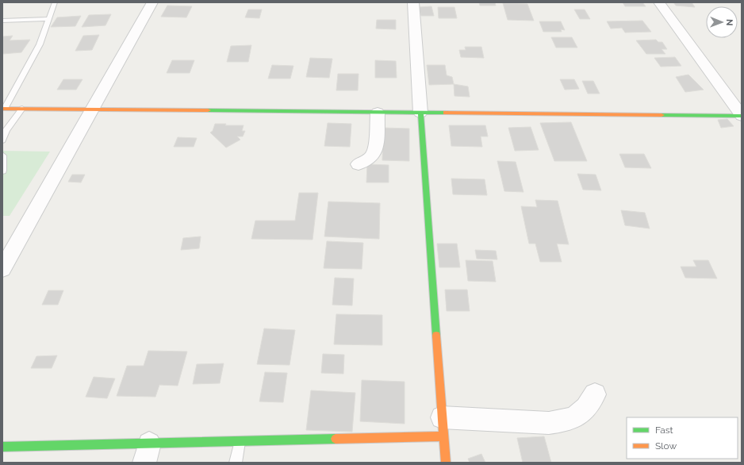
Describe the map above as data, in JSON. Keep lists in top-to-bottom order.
{
  "legend": ["Fast", "Slow"],
  "north": "right"
}
